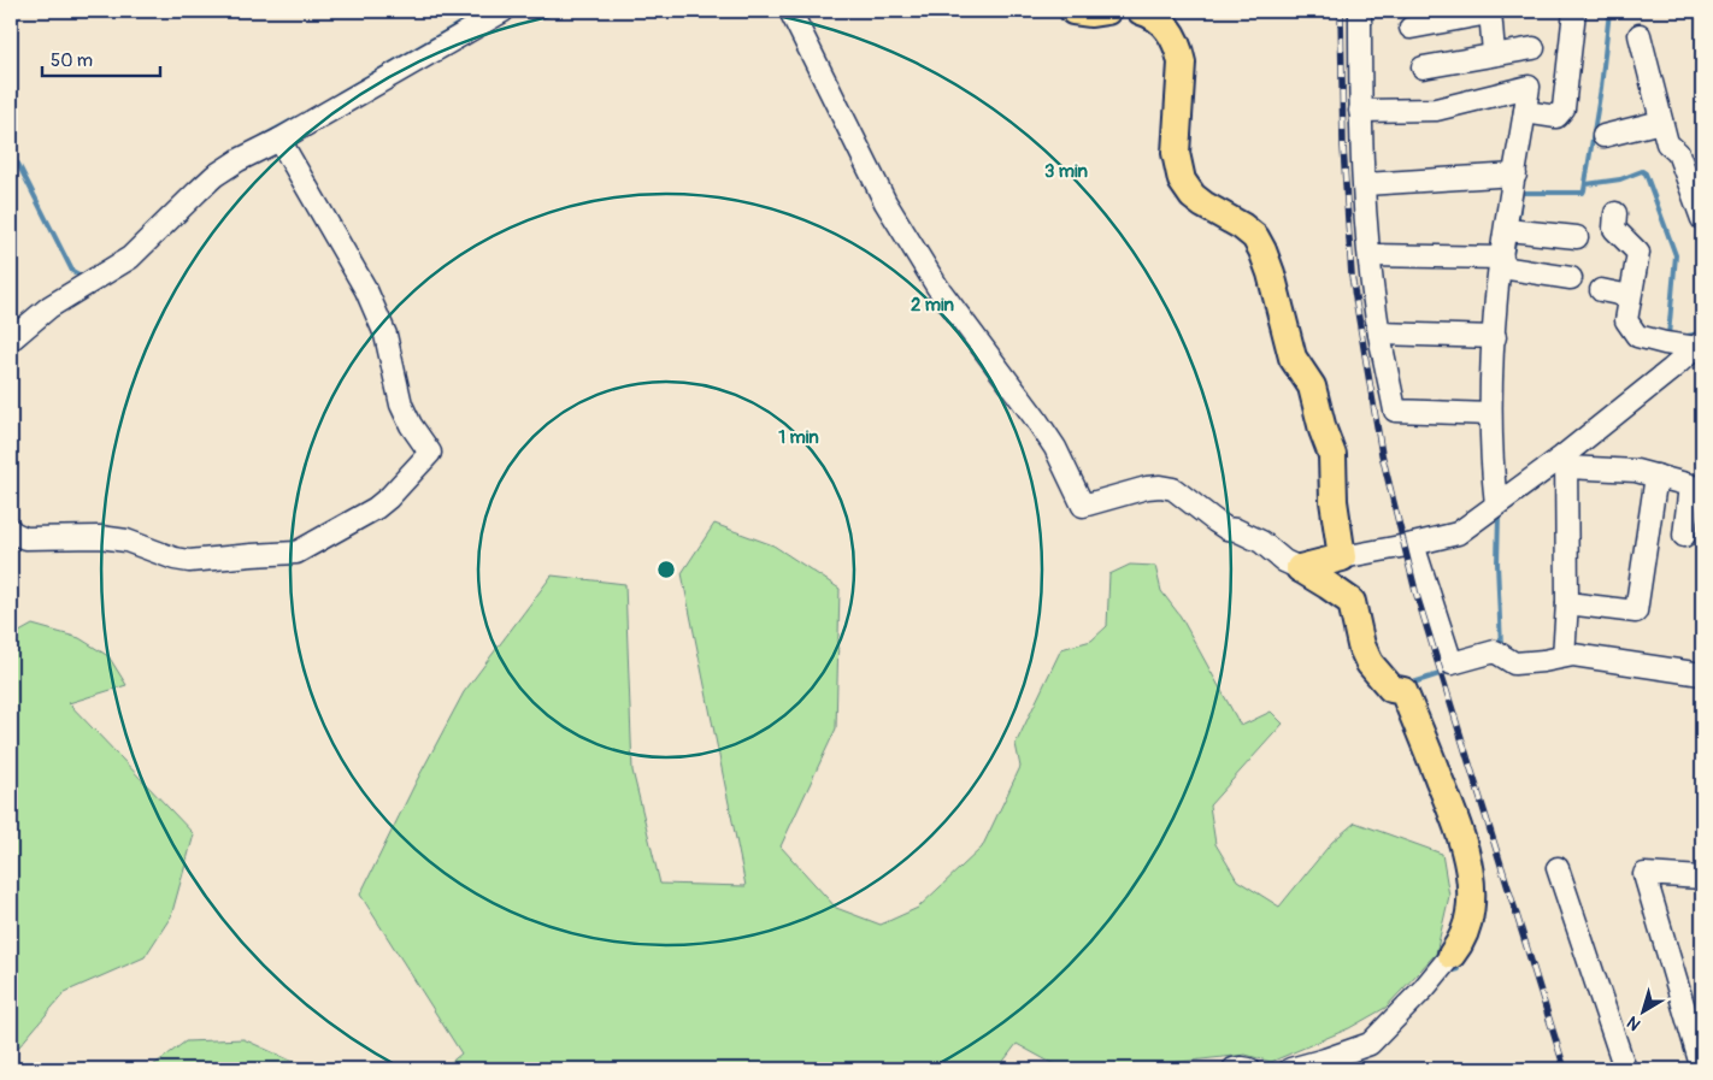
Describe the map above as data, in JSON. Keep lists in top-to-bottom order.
{
  "scale_bar": "50 m",
  "north": "bottom left",
  "rings": ["3 min", "2 min", "1 min"]
}
